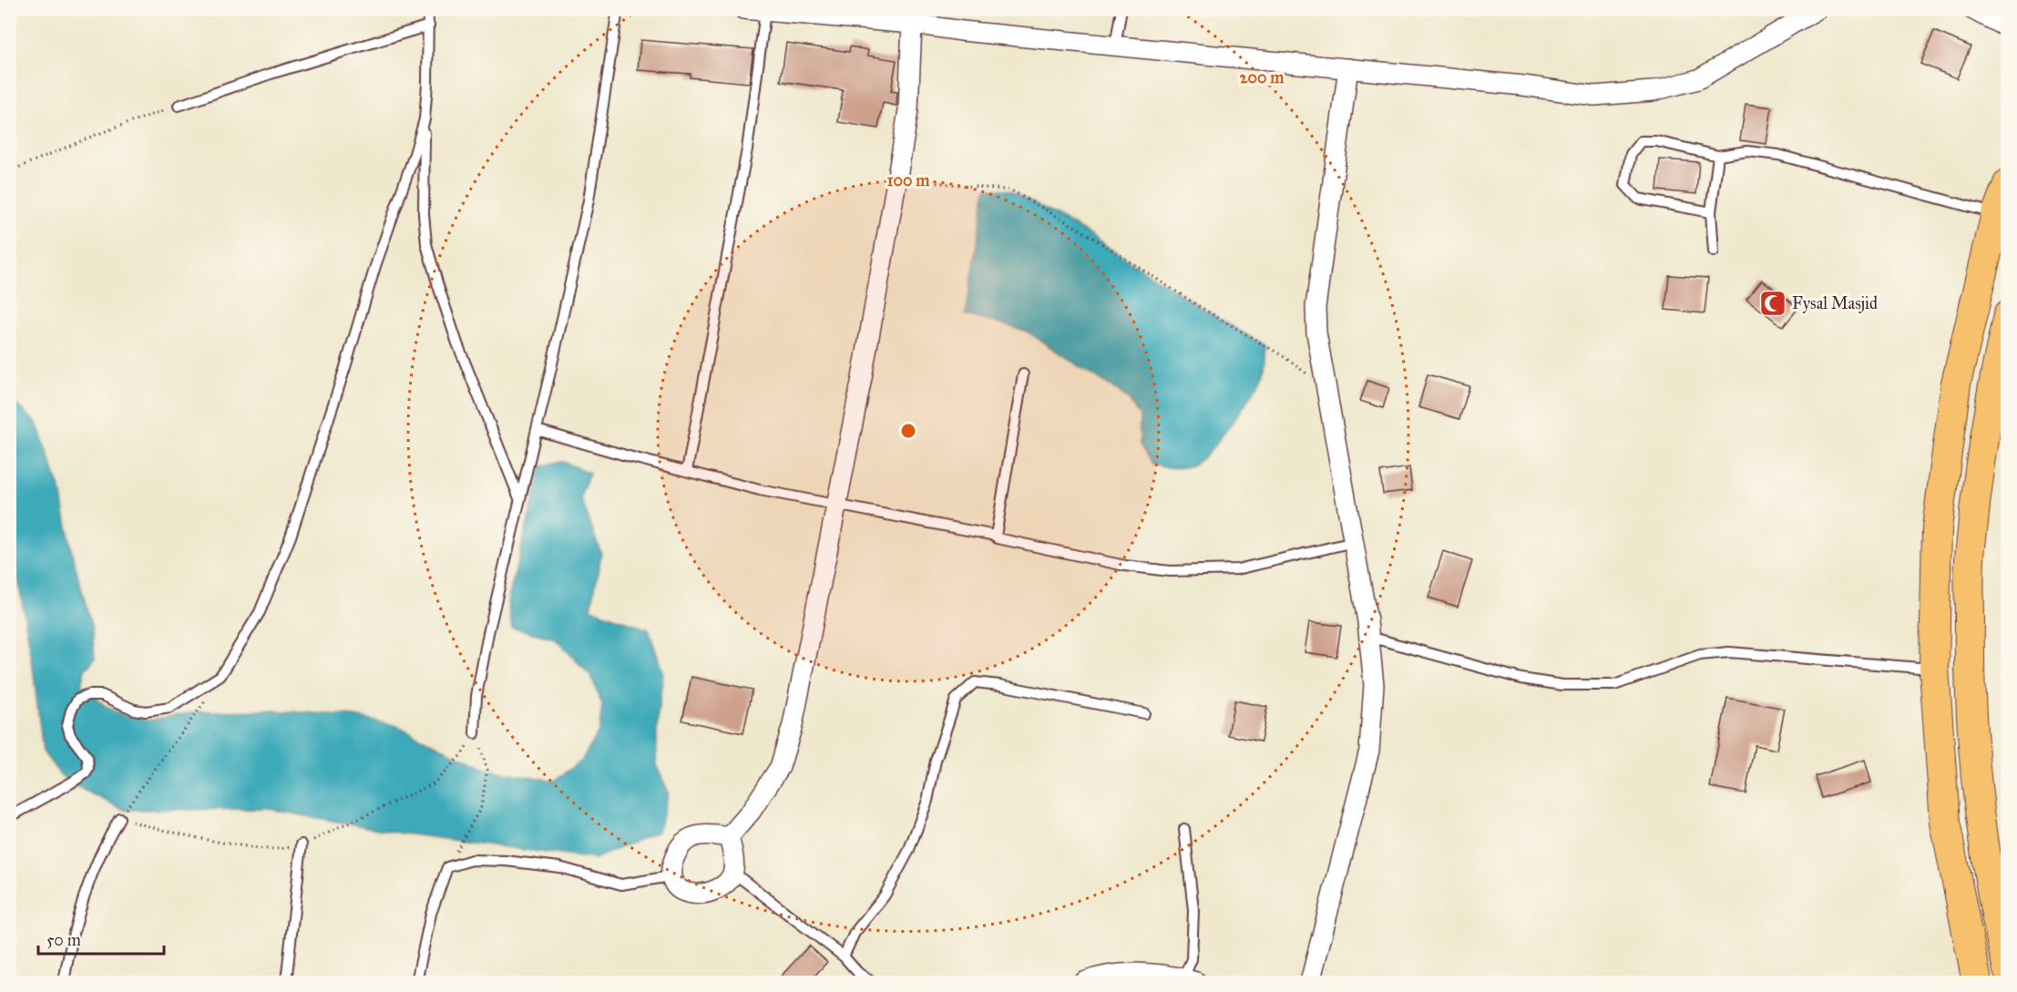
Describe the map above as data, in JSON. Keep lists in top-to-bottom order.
{
  "places": {
    "mosque": ["Fysal Masjid"]
  },
  "scale_bar": "50 m",
  "rings": ["200 m", "100 m"]
}
